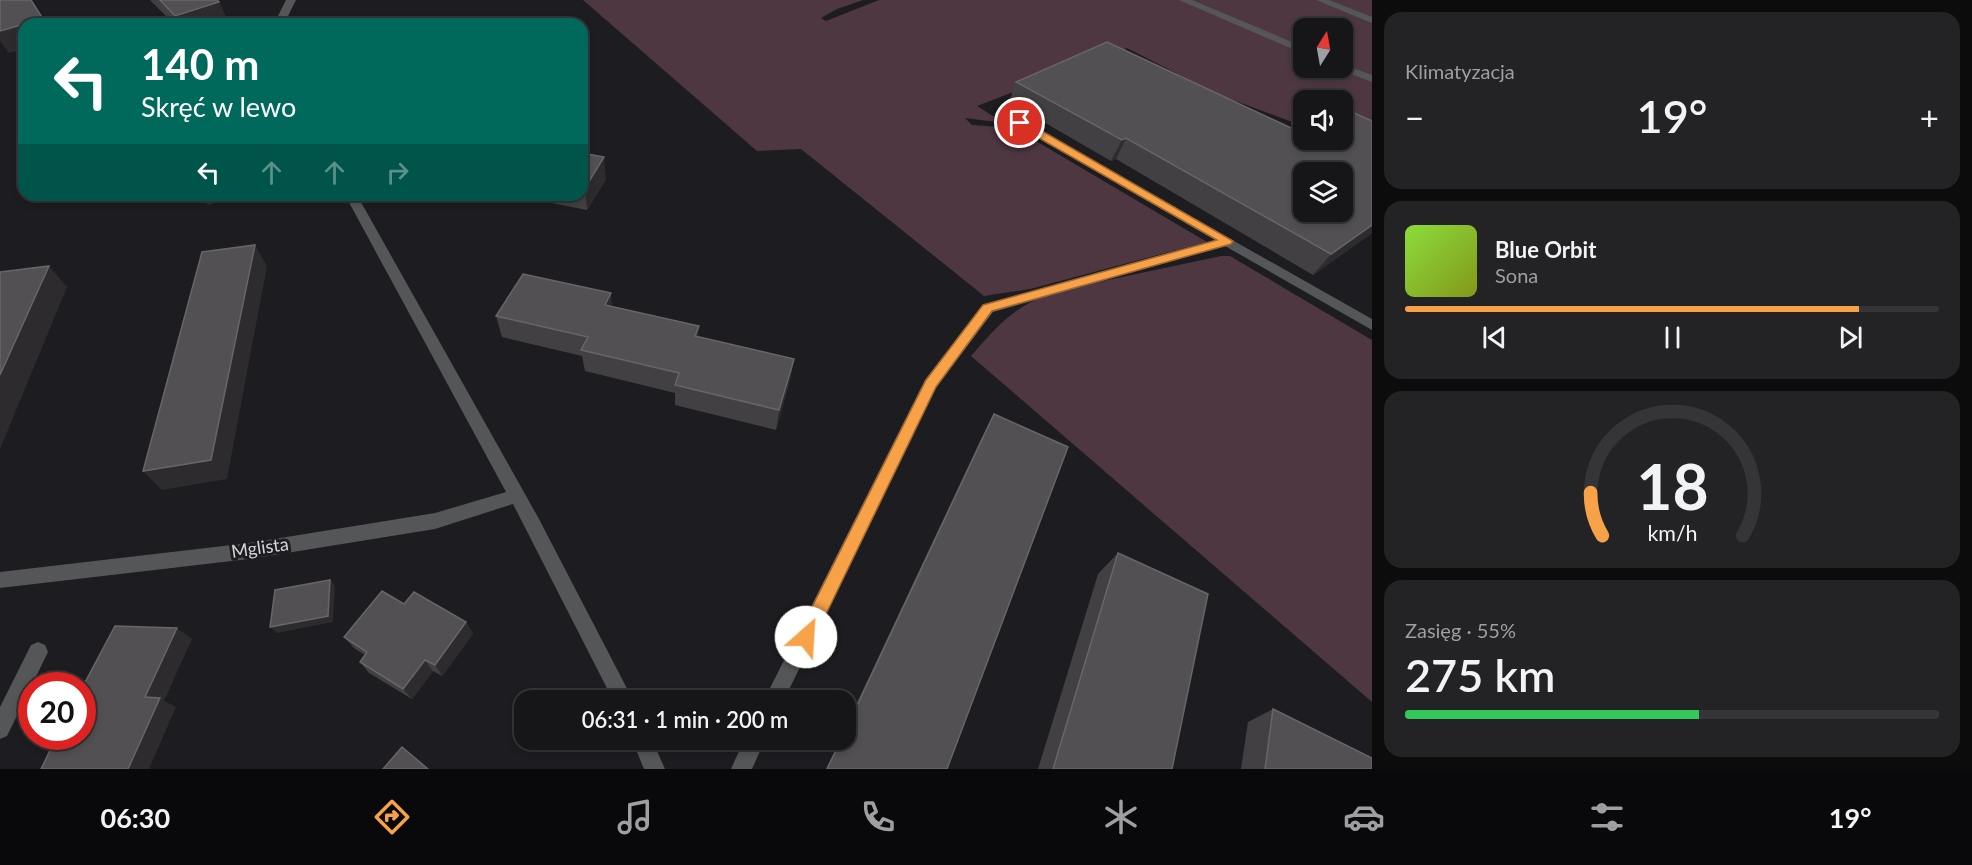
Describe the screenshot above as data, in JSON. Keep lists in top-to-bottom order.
{
  "streets": {
    "street": ["Mglista"]
  },
  "north": "top",
  "page": {
    "tile": [
      "Klimatyzacja",
      ["Zasięg · 55%", "275 km"]
    ],
    "turn": ["140 m", "Skręć w lewo"],
    "heat": ["−", "19°", "+"],
    "song": ["Blue Orbit", "Sona"],
    "limit": "20",
    "trip": "06:31 · 1 min · 200 m",
    "tabs": ["06:30", "19°"],
    "gauge": ["18", "km/h"]
  }
}
